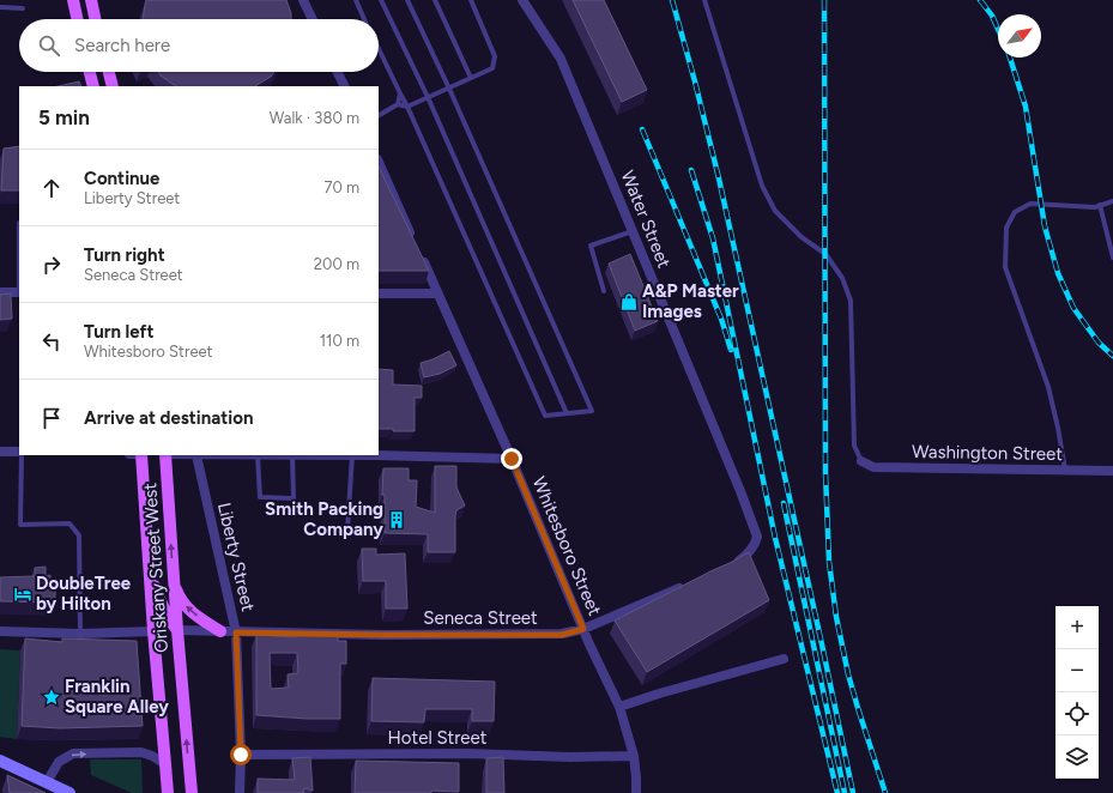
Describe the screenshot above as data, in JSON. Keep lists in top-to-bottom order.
{
  "streets": {
    "main road": ["Oriskany Street West"],
    "street": [
      "Water Street",
      "Washington Street",
      "Whitesboro Street",
      "Liberty Street",
      "Seneca Street",
      "Hotel Street"
    ]
  },
  "crossings": [
    ["Whitesboro Street", "Seneca Street"],
    ["Whitesboro Street", "Hotel Street"],
    ["Liberty Street", "Seneca Street"],
    ["Liberty Street", "Hotel Street"],
    ["Oriskany Street West", "Seneca Street"]
  ],
  "places": {
    "shop": ["A&P Master Images"],
    "building": ["Smith Packing Company"],
    "hotel": ["DoubleTree by Hilton"],
    "place": ["Franklin Square Alley"]
  },
  "north": "top right",
  "page": {
    "search": "Search here",
    "heading": ["5 min", "Walk · 380 m"],
    "list": [
      ["Continue", "Liberty Street", "70 m"],
      ["Turn right", "Seneca Street", "200 m"],
      ["Turn left", "Whitesboro Street", "110 m"],
      "Arrive at destination"
    ],
    "map_buttons": ["+", "−"]
  }
}
